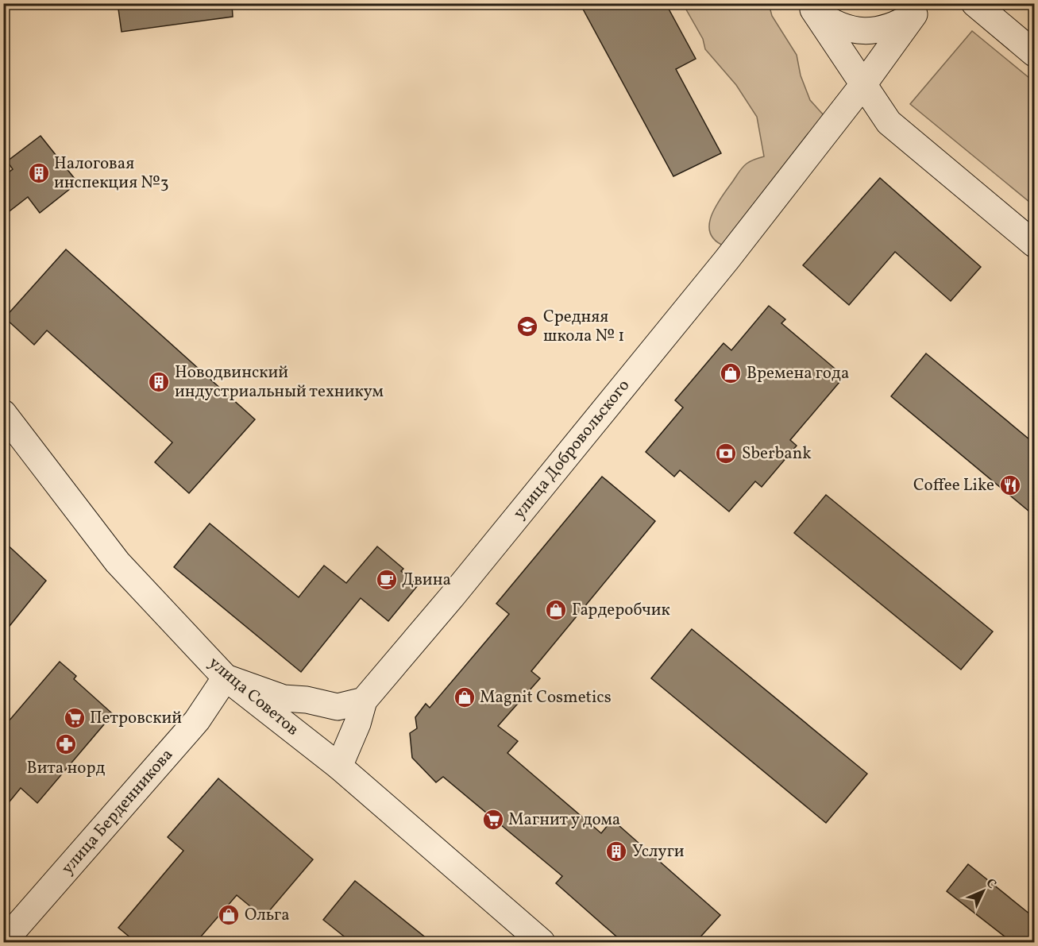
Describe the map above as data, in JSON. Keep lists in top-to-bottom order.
{
  "streets": {
    "street": ["улица Добровольского", "улица Советов", "улица Берденникова"]
  },
  "crossings": [
    ["улица Советов", "улица Берденникова"]
  ],
  "places": {
    "building": ["Налоговая инспекция №3", "Новодвинский индустриальный техникум", "Услуги"],
    "school or university": ["Средняя школа № 1"],
    "shop": [
      "Времена года",
      "Гардеробчик",
      "Magnit Cosmetics",
      "Ольга"
    ],
    "bank": ["Sberbank"],
    "restaurant": ["Coffee Like"],
    "cafe": ["Двина"],
    "supermarket": ["Петровский", "Магнит у дома"],
    "pharmacy": ["Вита норд"]
  },
  "north": "top right"
}
